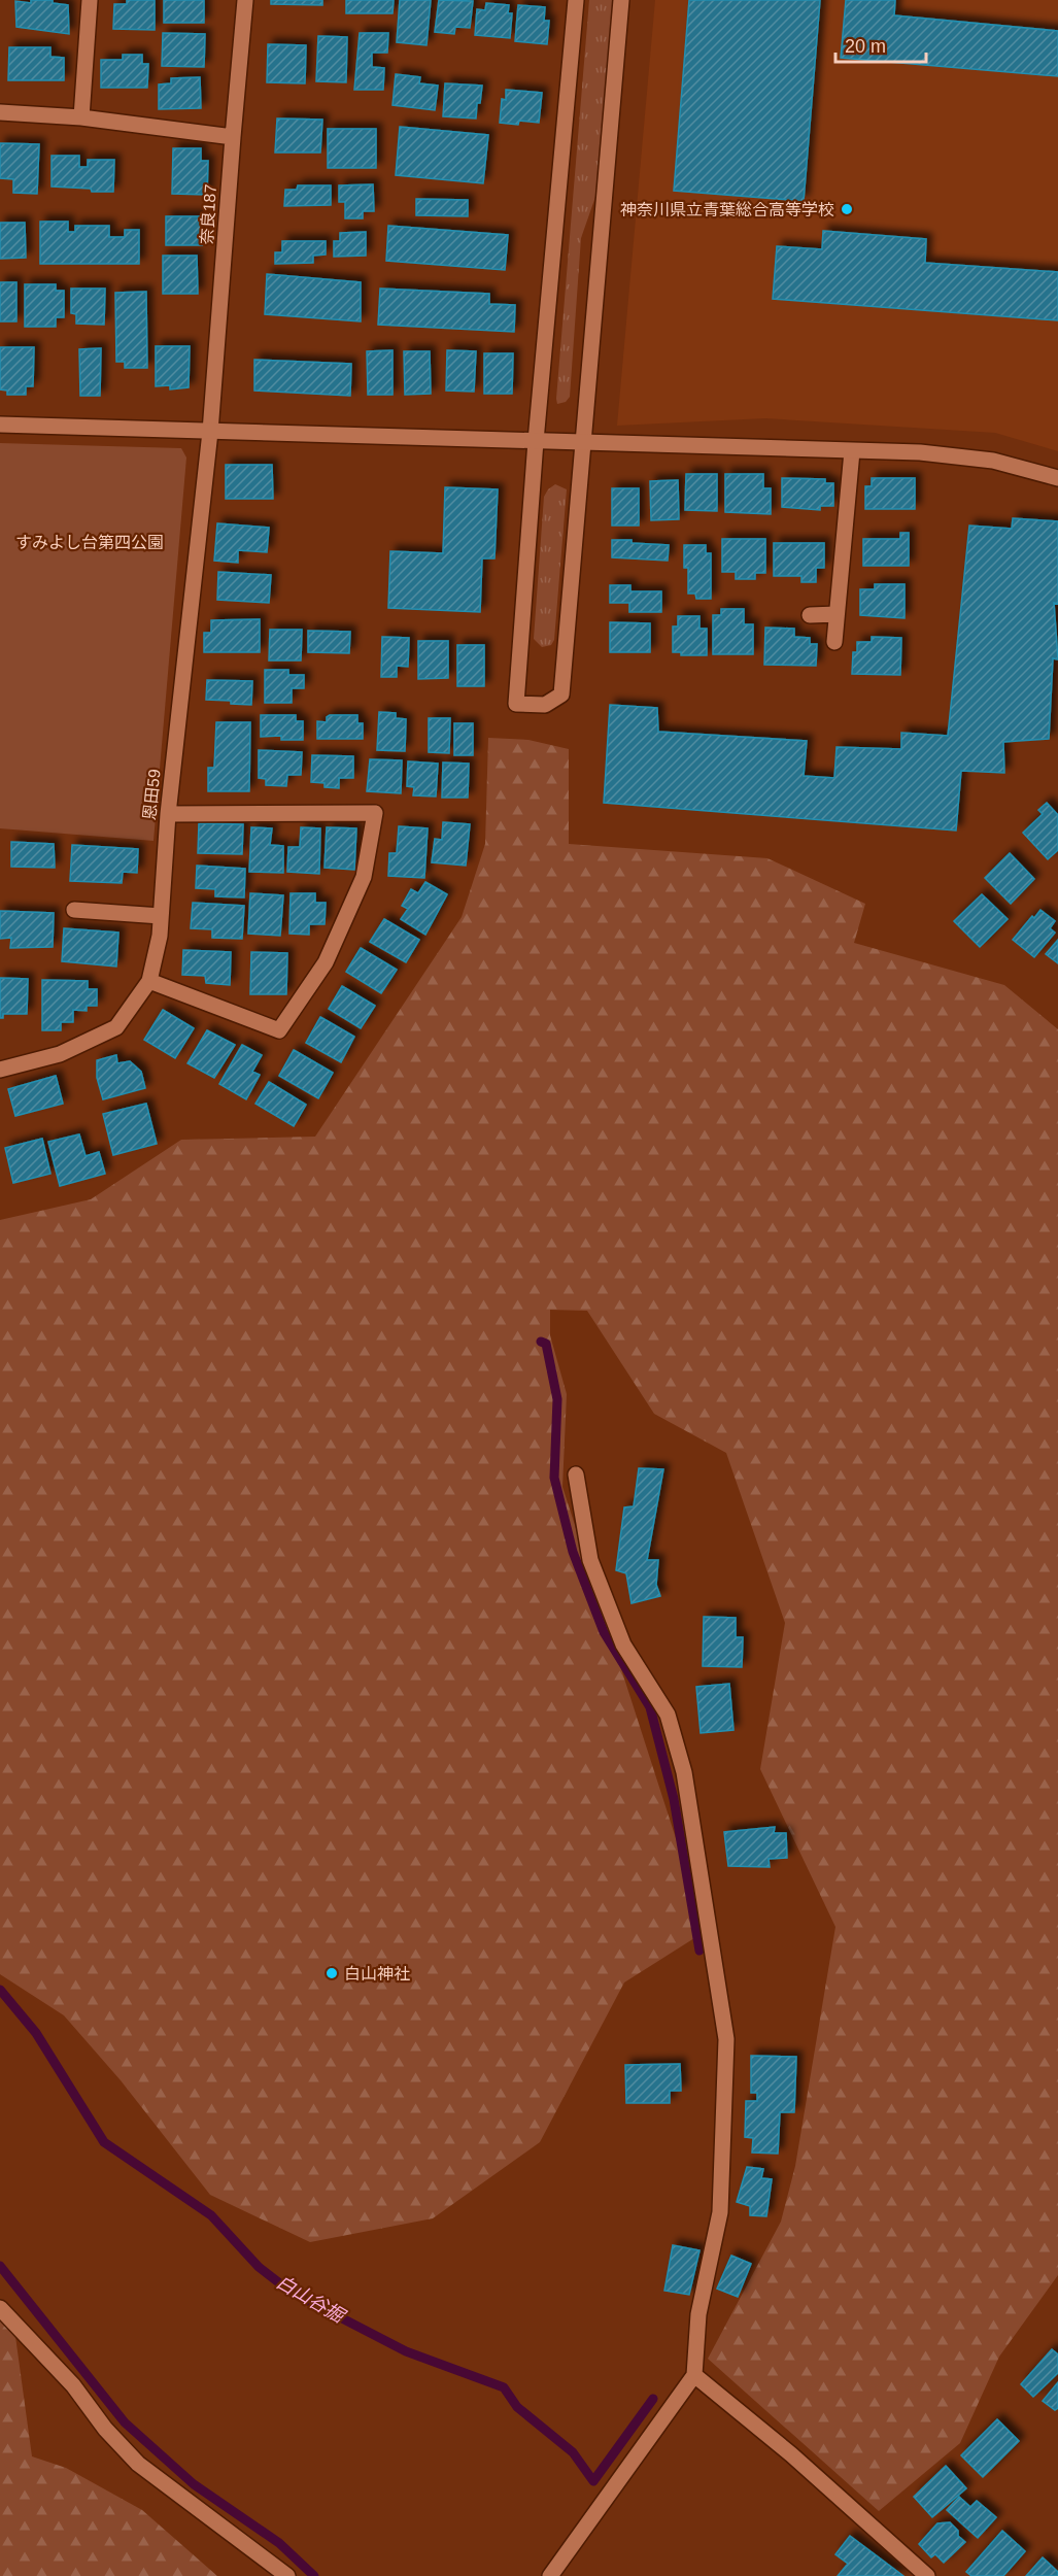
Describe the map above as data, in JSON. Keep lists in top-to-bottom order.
{
  "streets": {
    "street": ["奈良187", "恩田59"]
  },
  "crossings": [
    ["奈良187", "恩田59"]
  ],
  "water": ["白山谷掘"],
  "parks": ["すみよし台第四公園"],
  "places": ["神奈川県立青葉総合高等学校", "白山神社"],
  "scale_bar": "20 m"
}
